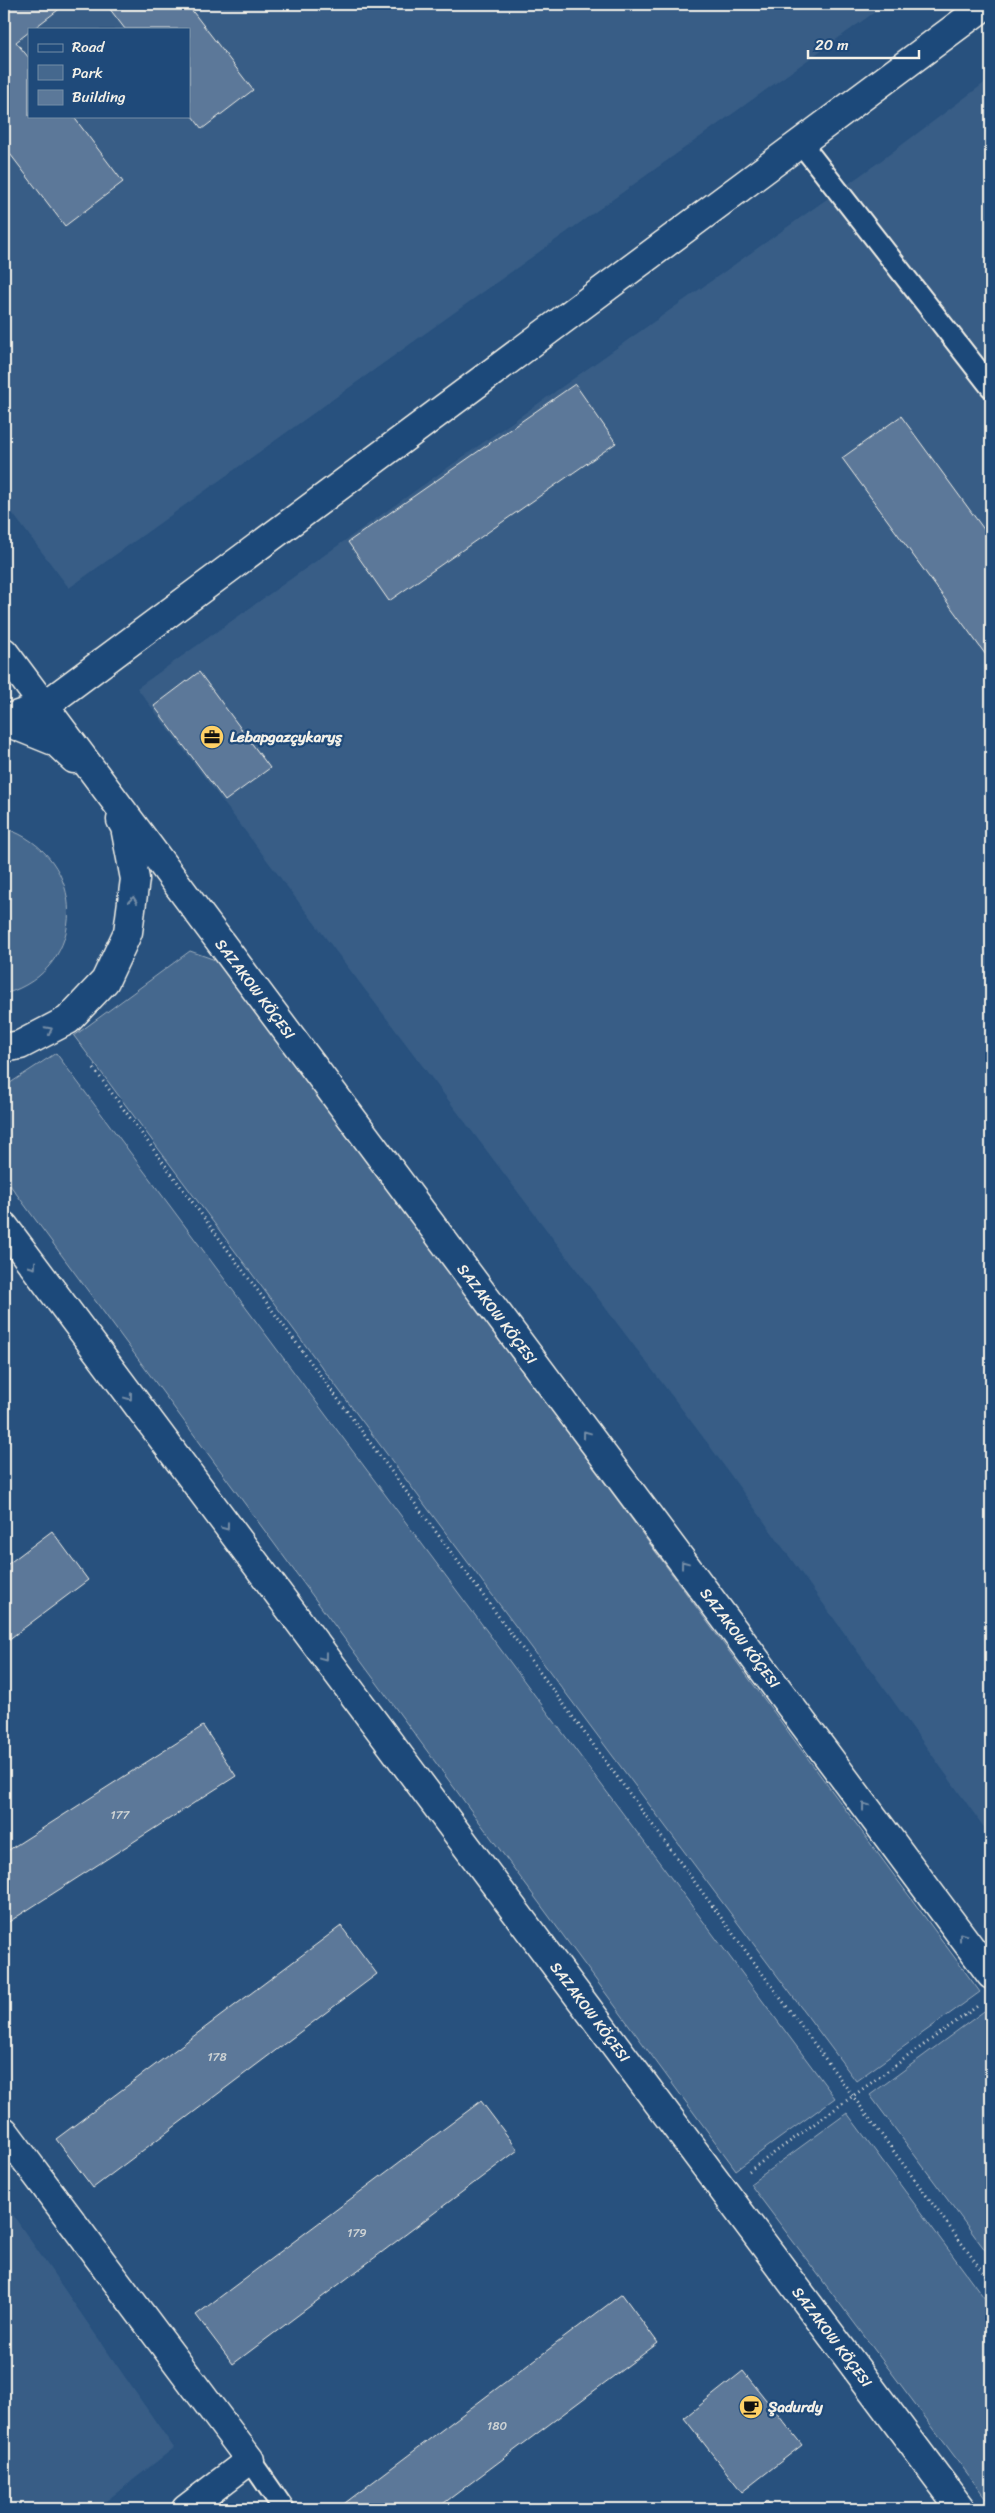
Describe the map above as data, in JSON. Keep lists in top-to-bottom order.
{
  "streets": {
    "main road": ["SAZAKOW KÖÇESI"]
  },
  "places": {
    "office": ["Lebapgazçykaryş"],
    "cafe": ["Şadurdy"]
  },
  "house_numbers": [
    "177",
    "178",
    "179",
    "180"
  ],
  "legend": ["Road", "Park", "Building"],
  "scale_bar": "20 m"
}
